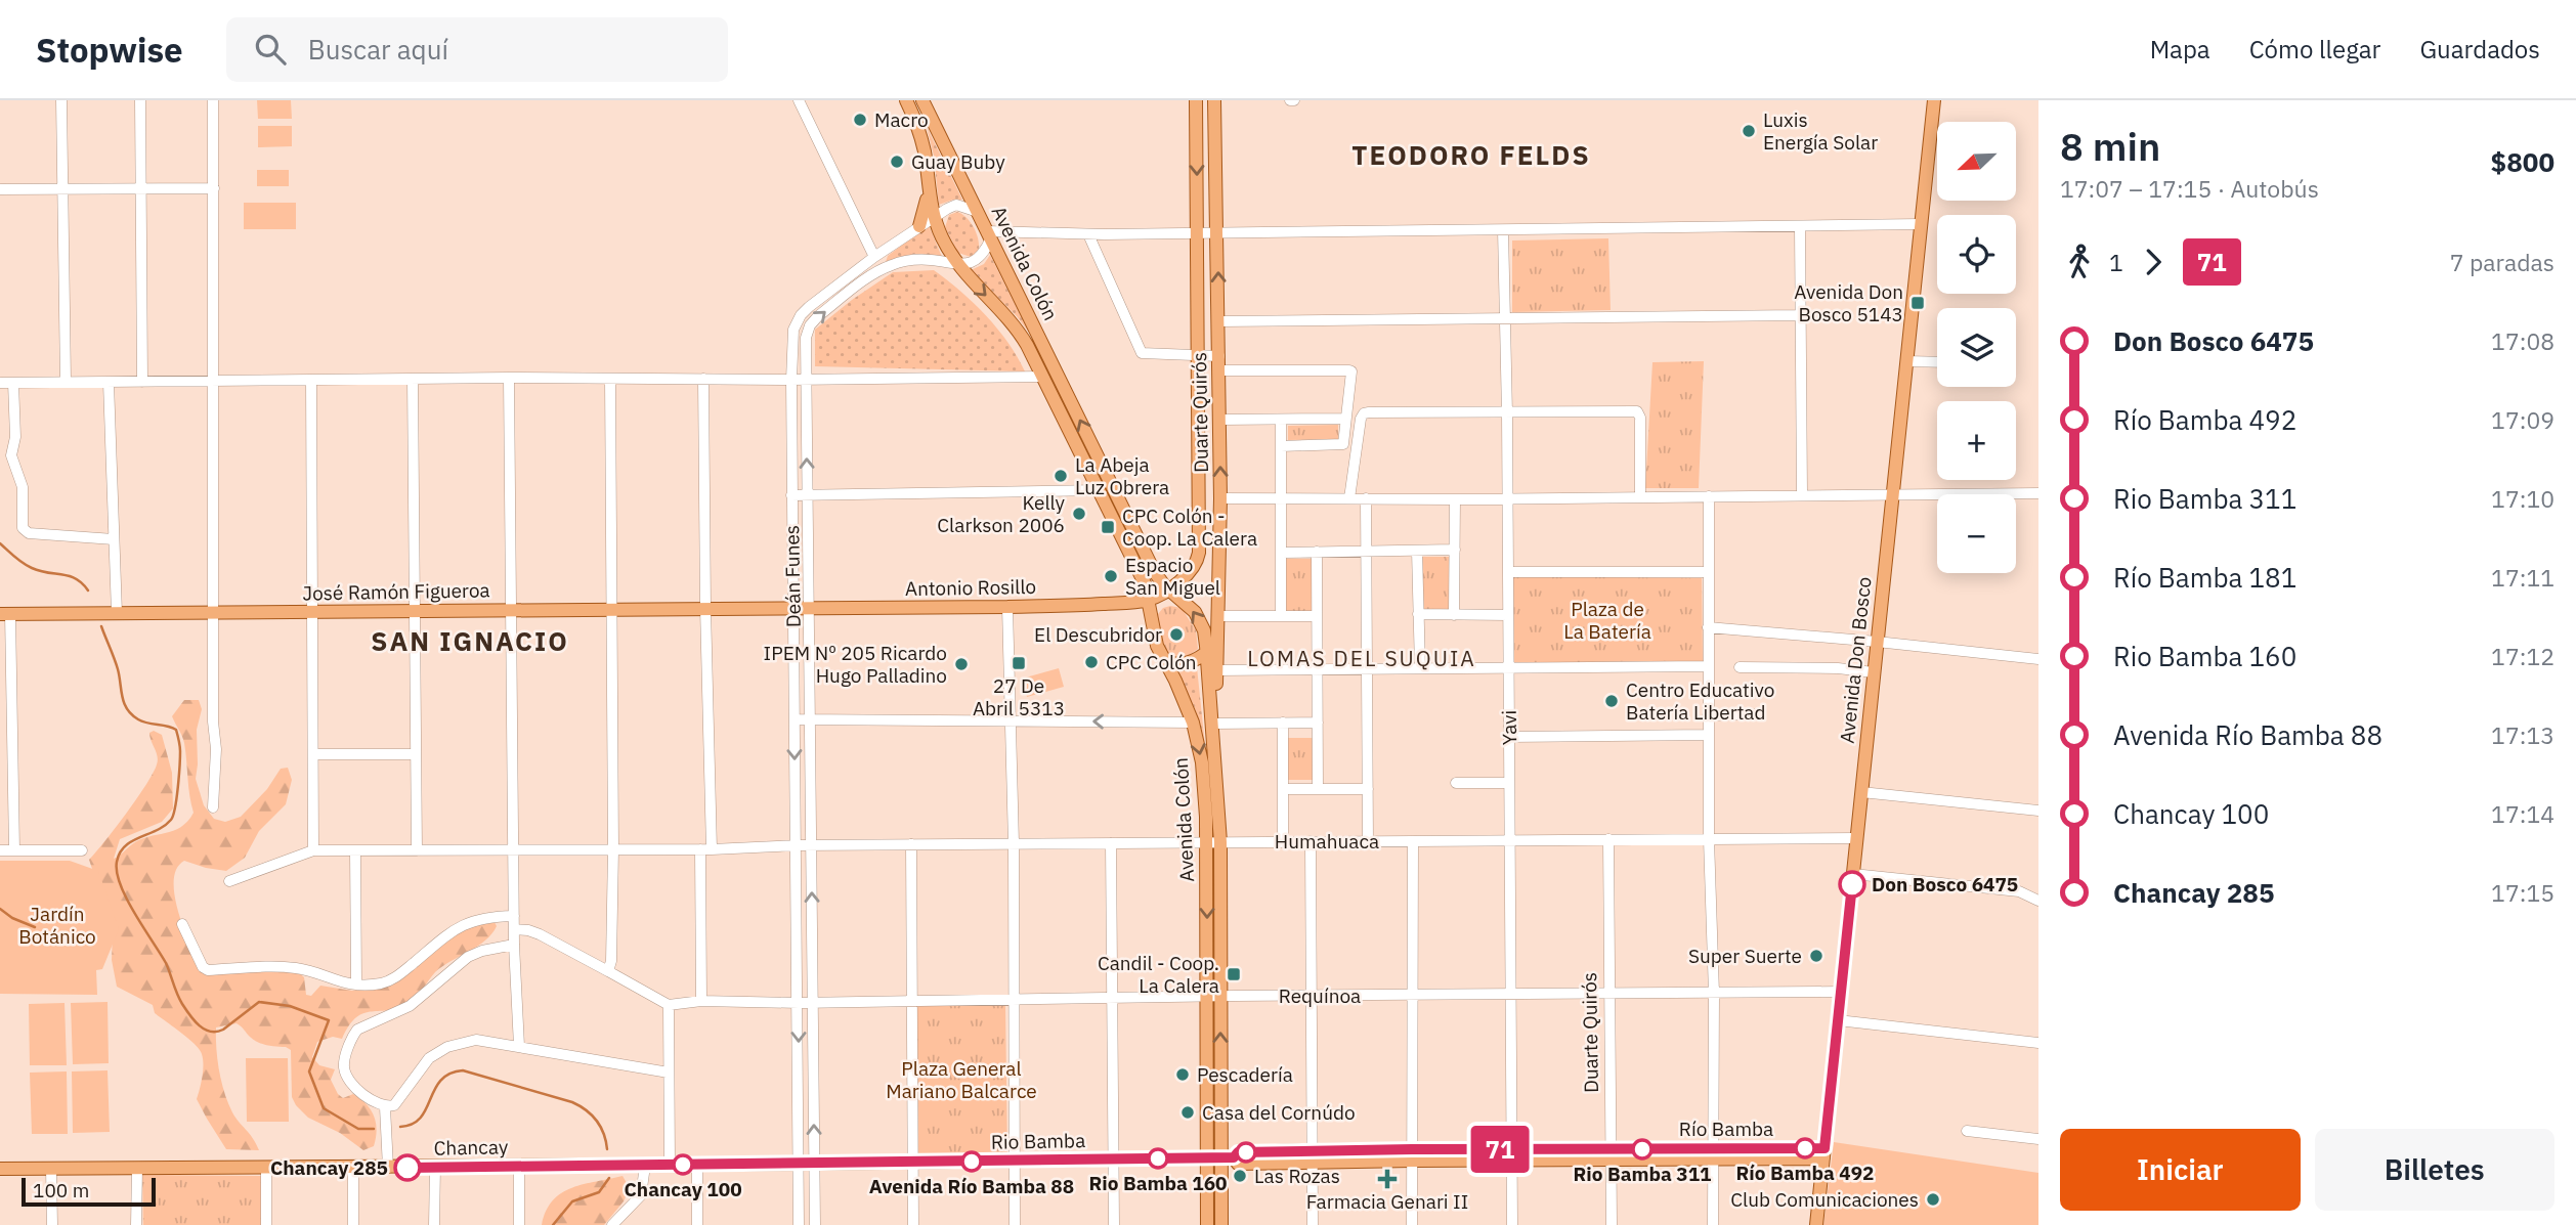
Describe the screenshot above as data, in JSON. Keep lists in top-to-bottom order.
{
  "streets": {
    "main road": [
      "Avenida Colón",
      "Duarte Quirós",
      "Antonio Rosillo",
      "José Ramón Figueroa",
      "Avenida Don Bosco",
      "Río Bamba",
      "Rio Bamba",
      "Chancay"
    ],
    "street": [
      "Deán Funes",
      "Yavi",
      "Humahuaca",
      "Requínoa"
    ]
  },
  "crossings": [
    ["Avenida Colón", "Duarte Quirós"],
    ["Avenida Colón", "Deán Funes"],
    ["Avenida Colón", "Antonio Rosillo"],
    ["Avenida Colón", "Humahuaca"],
    ["Avenida Colón", "Requínoa"],
    ["Avenida Colón", "Río Bamba"],
    ["Avenida Colón", "Rio Bamba"],
    ["Duarte Quirós", "Antonio Rosillo"],
    ["Duarte Quirós", "Humahuaca"],
    ["Duarte Quirós", "Requínoa"],
    ["Duarte Quirós", "Río Bamba"],
    ["Deán Funes", "Antonio Rosillo"],
    ["Deán Funes", "José Ramón Figueroa"],
    ["Deán Funes", "Humahuaca"],
    ["Deán Funes", "Requínoa"],
    ["Deán Funes", "Rio Bamba"],
    ["Deán Funes", "Chancay"],
    ["Antonio Rosillo", "José Ramón Figueroa"],
    ["Avenida Don Bosco", "Humahuaca"],
    ["Avenida Don Bosco", "Requínoa"],
    ["Avenida Don Bosco", "Río Bamba"],
    ["Yavi", "Humahuaca"],
    ["Yavi", "Requínoa"],
    ["Yavi", "Río Bamba"],
    ["Río Bamba", "Rio Bamba"],
    ["Rio Bamba", "Chancay"]
  ],
  "districts": ["TEODORO FELDS", "SAN IGNACIO", "LOMAS DEL SUQUIA"],
  "parks": ["Plaza de La Batería", "Jardín Botánico", "Plaza General Mariano Balcarce"],
  "places": {
    "other": [
      "Macro",
      "Luxis Energía Solar",
      "Guay Buby",
      "La Abeja Luz Obrera",
      "Kelly Clarkson 2006",
      "Espacio San Miguel",
      "El Descubridor",
      "CPC Colón",
      "IPEM Nº 205 Ricardo Hugo Palladino",
      "Centro Educativo Batería Libertad",
      "Don Bosco 6475",
      "Super Suerte",
      "Pescadería",
      "Casa del Cornúdo",
      "Río Bamba 492",
      "Rio Bamba 311",
      "Rio Bamba 160",
      "Avenida Río Bamba 88",
      "Chancay 100",
      "Chancay 285",
      "Las Rozas",
      "Club Comunicaciones"
    ],
    "transit": [
      "Avenida Don Bosco 5143",
      "CPC Colón - Coop. La Calera",
      "27 De Abril 5313",
      "Candil - Coop. La Calera"
    ],
    "health": ["Farmacia Genari II"]
  },
  "lines": ["bus line 71"],
  "scale_bar": "100 m",
  "north": "bottom left",
  "page": {
    "header": "Stopwise",
    "search": "Buscar aquí",
    "nav": ["Mapa", "Cómo llegar", "Guardados"],
    "on_map": "71",
    "heading": ["8 min", "17:07 – 17:15 · Autobús", "$800"],
    "map_buttons": ["+", "−"],
    "legs": ["1", "71", "7 paradas"],
    "list": [
      {
        "name": "Don Bosco 6475",
        "value": "17:08"
      },
      {
        "name": "Río Bamba 492",
        "value": "17:09"
      },
      {
        "name": "Rio Bamba 311",
        "value": "17:10"
      },
      {
        "name": "Río Bamba 181",
        "value": "17:11"
      },
      {
        "name": "Rio Bamba 160",
        "value": "17:12"
      },
      {
        "name": "Avenida Río Bamba 88",
        "value": "17:13"
      },
      {
        "name": "Chancay 100",
        "value": "17:14"
      },
      {
        "name": "Chancay 285",
        "value": "17:15"
      }
    ],
    "buttons": ["Iniciar", "Billetes"],
    "scale": "100 m"
  }
}
